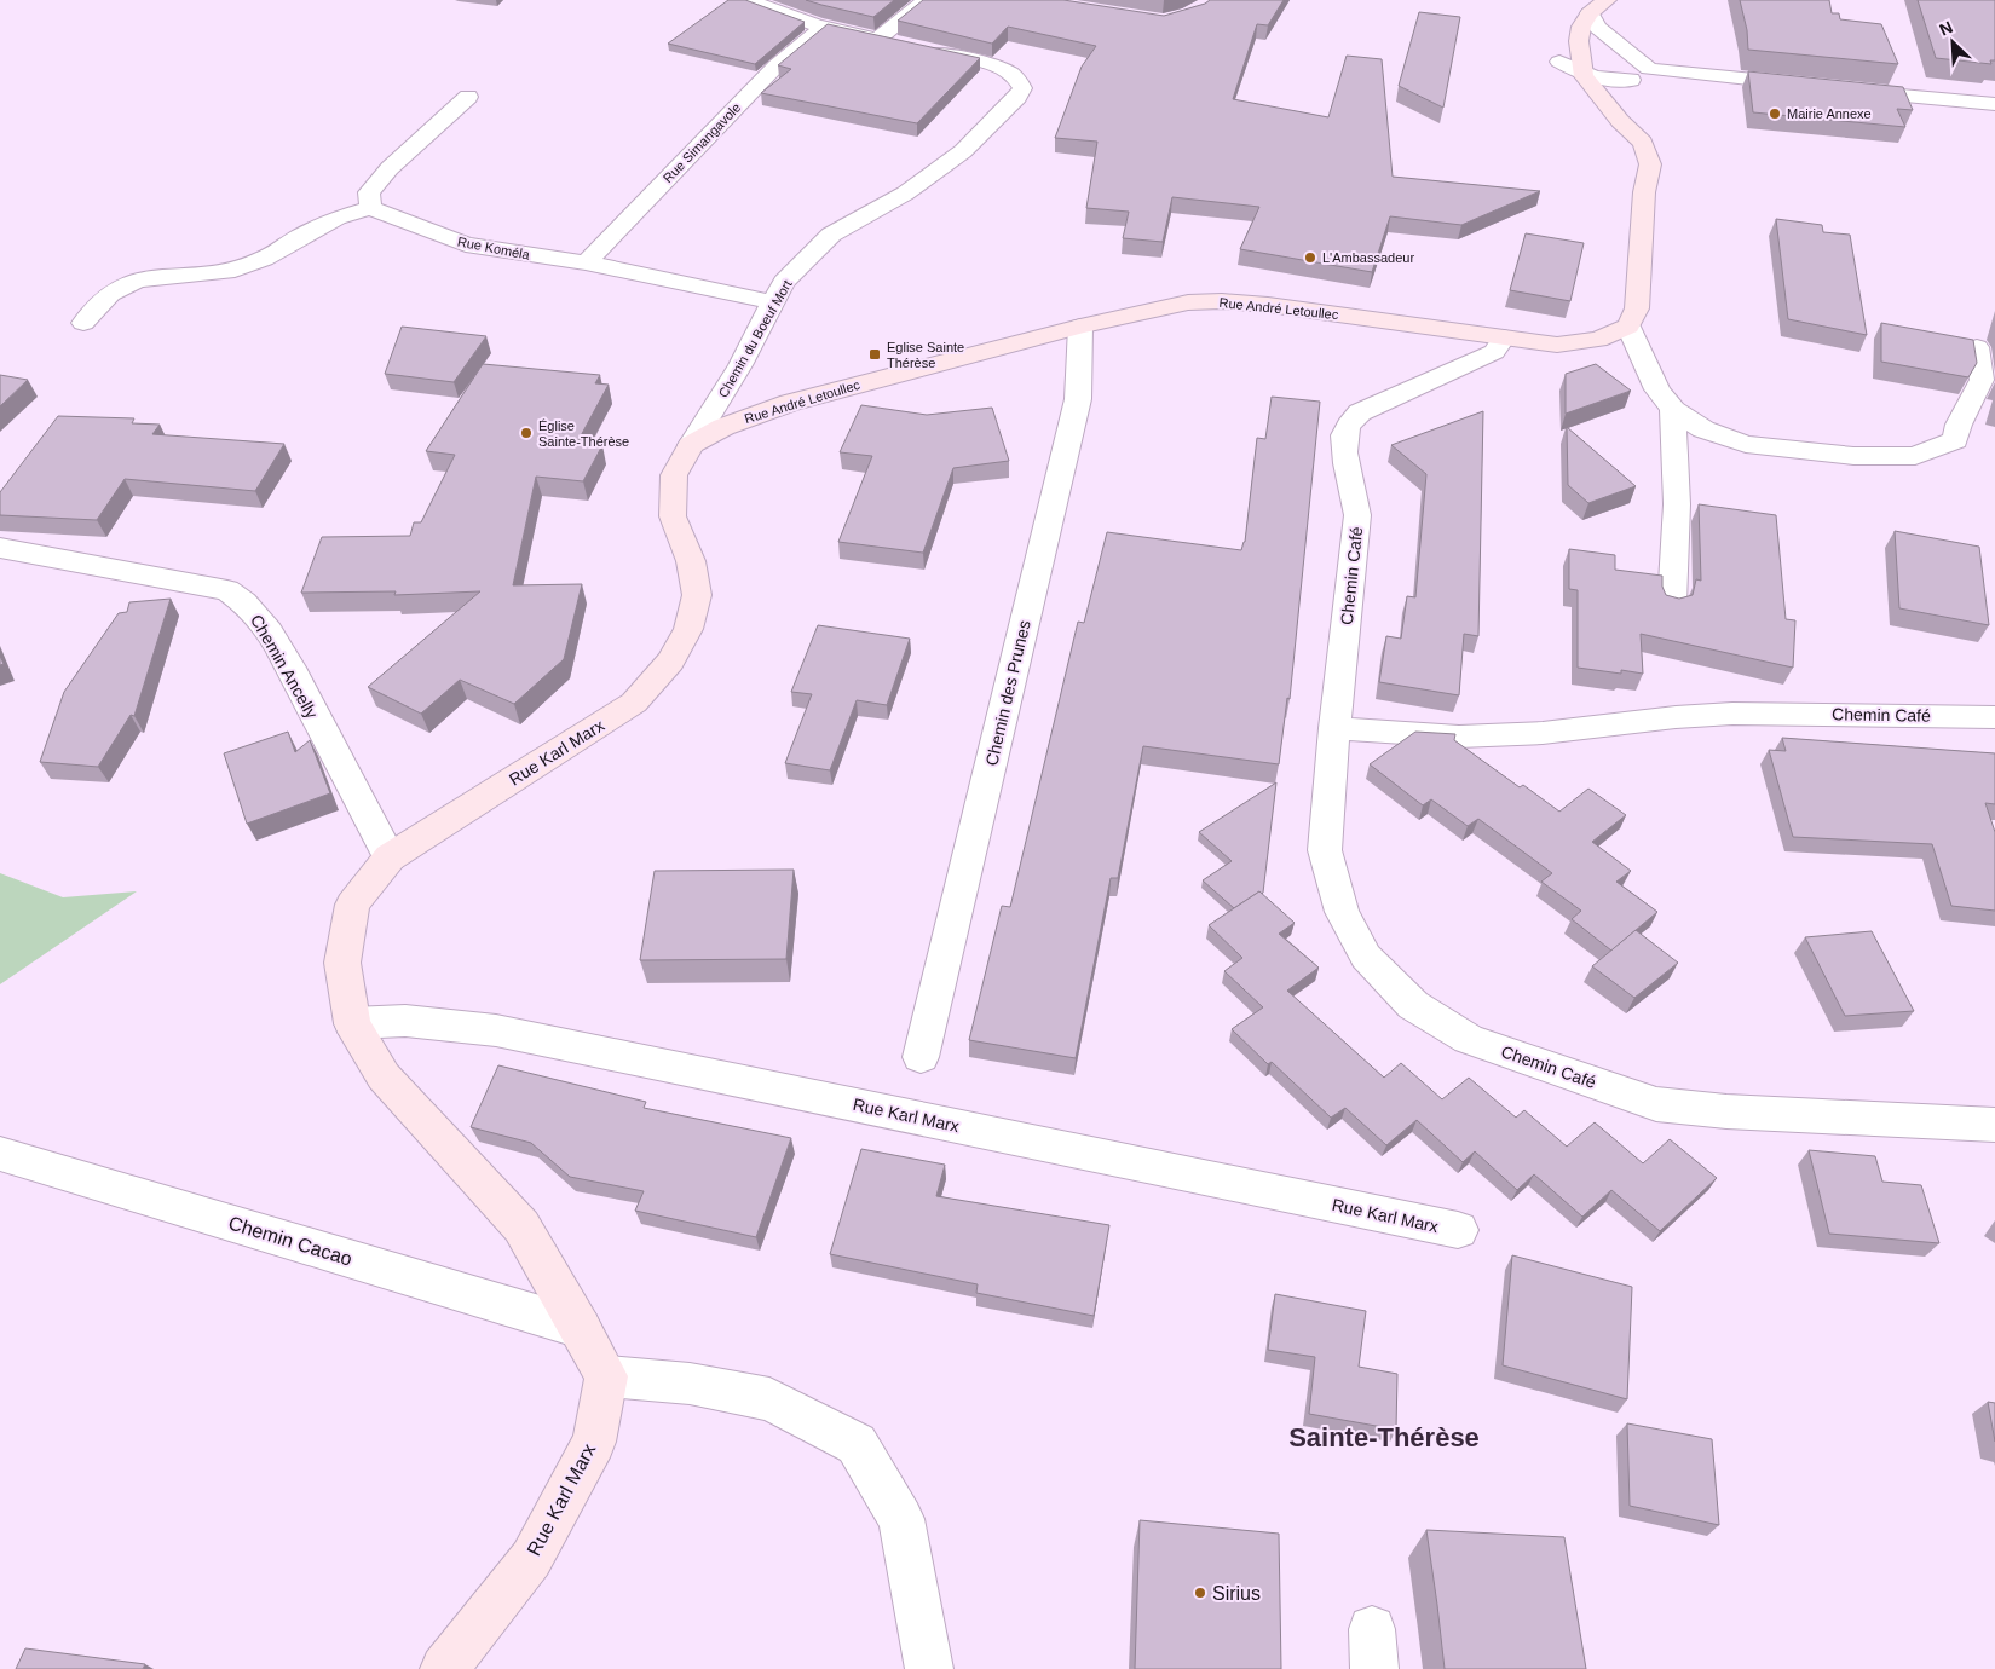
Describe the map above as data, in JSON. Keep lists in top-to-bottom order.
{
  "streets": {
    "main road": ["Rue André Letoullec", "Rue Karl Marx"],
    "street": [
      "Rue Simangavole",
      "Rue Koméla",
      "Chemin du Boeuf Mort",
      "Chemin Café",
      "Chemin Ancelly",
      "Chemin des Prunes",
      "Chemin Cacao"
    ]
  },
  "crossings": [
    ["Rue Simangavole", "Rue Koméla"],
    ["Rue Simangavole", "Chemin du Boeuf Mort"],
    ["Rue Koméla", "Chemin du Boeuf Mort"],
    ["Rue André Letoullec", "Chemin du Boeuf Mort"],
    ["Rue André Letoullec", "Chemin Café"],
    ["Rue André Letoullec", "Chemin des Prunes"],
    ["Rue André Letoullec", "Rue Karl Marx"],
    ["Chemin du Boeuf Mort", "Rue Karl Marx"],
    ["Chemin Ancelly", "Rue Karl Marx"],
    ["Rue Karl Marx", "Chemin Cacao"]
  ],
  "districts": ["Sainte-Thérèse"],
  "places": {
    "other": [
      "Mairie Annexe",
      "L'Ambassadeur",
      "Église Sainte-Thérèse",
      "Sirius"
    ],
    "transit": ["Eglise Sainte Thérèse"]
  },
  "north": "top left"
}
